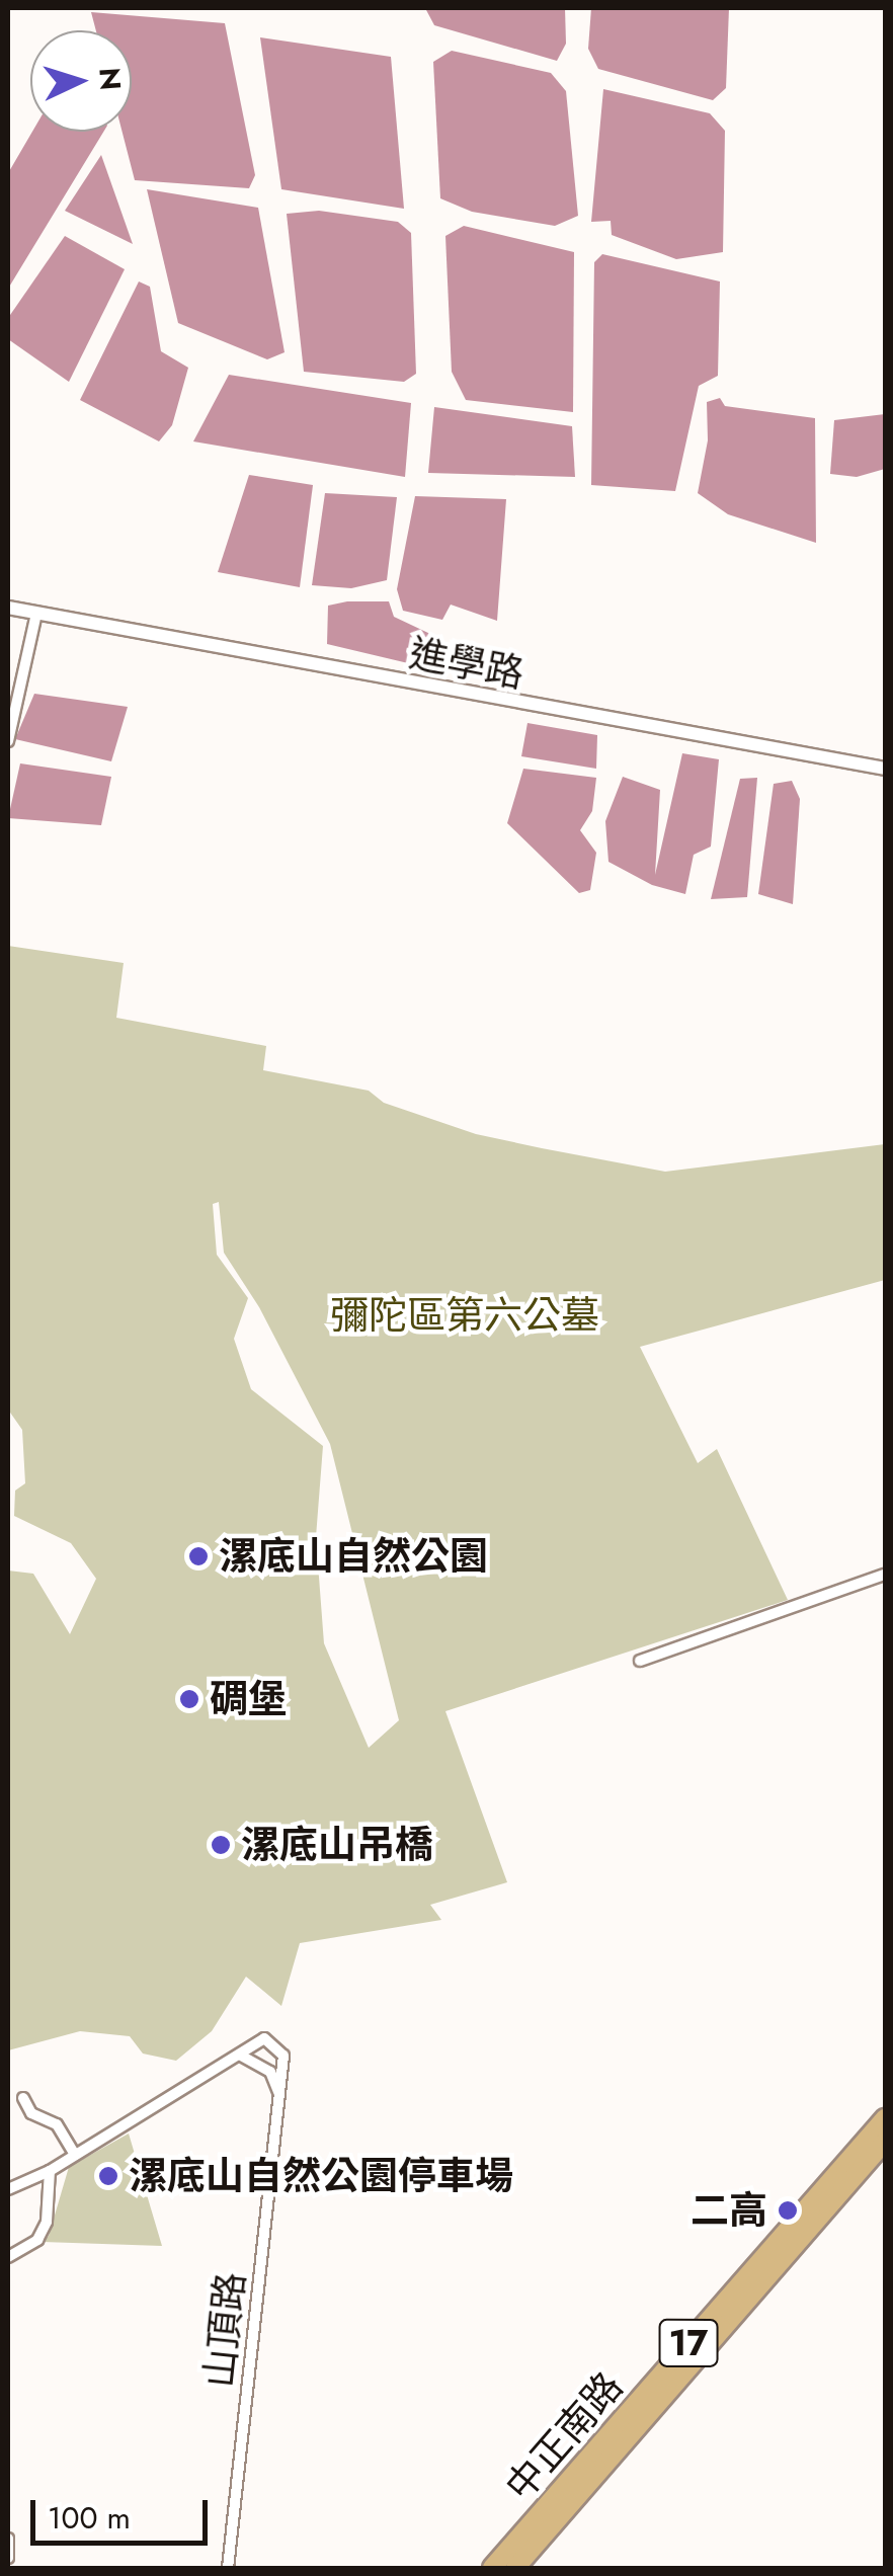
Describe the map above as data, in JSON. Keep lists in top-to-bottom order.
{
  "streets": {
    "main road": ["17", "中正南路"],
    "street": ["進學路", "山頂路"]
  },
  "parks": ["彌陀區第六公墓"],
  "places": [
    "漯底山自然公園",
    "碉堡",
    "漯底山吊橋",
    "漯底山自然公園停車場",
    "二高"
  ],
  "scale_bar": "100 m",
  "north": "right"
}
